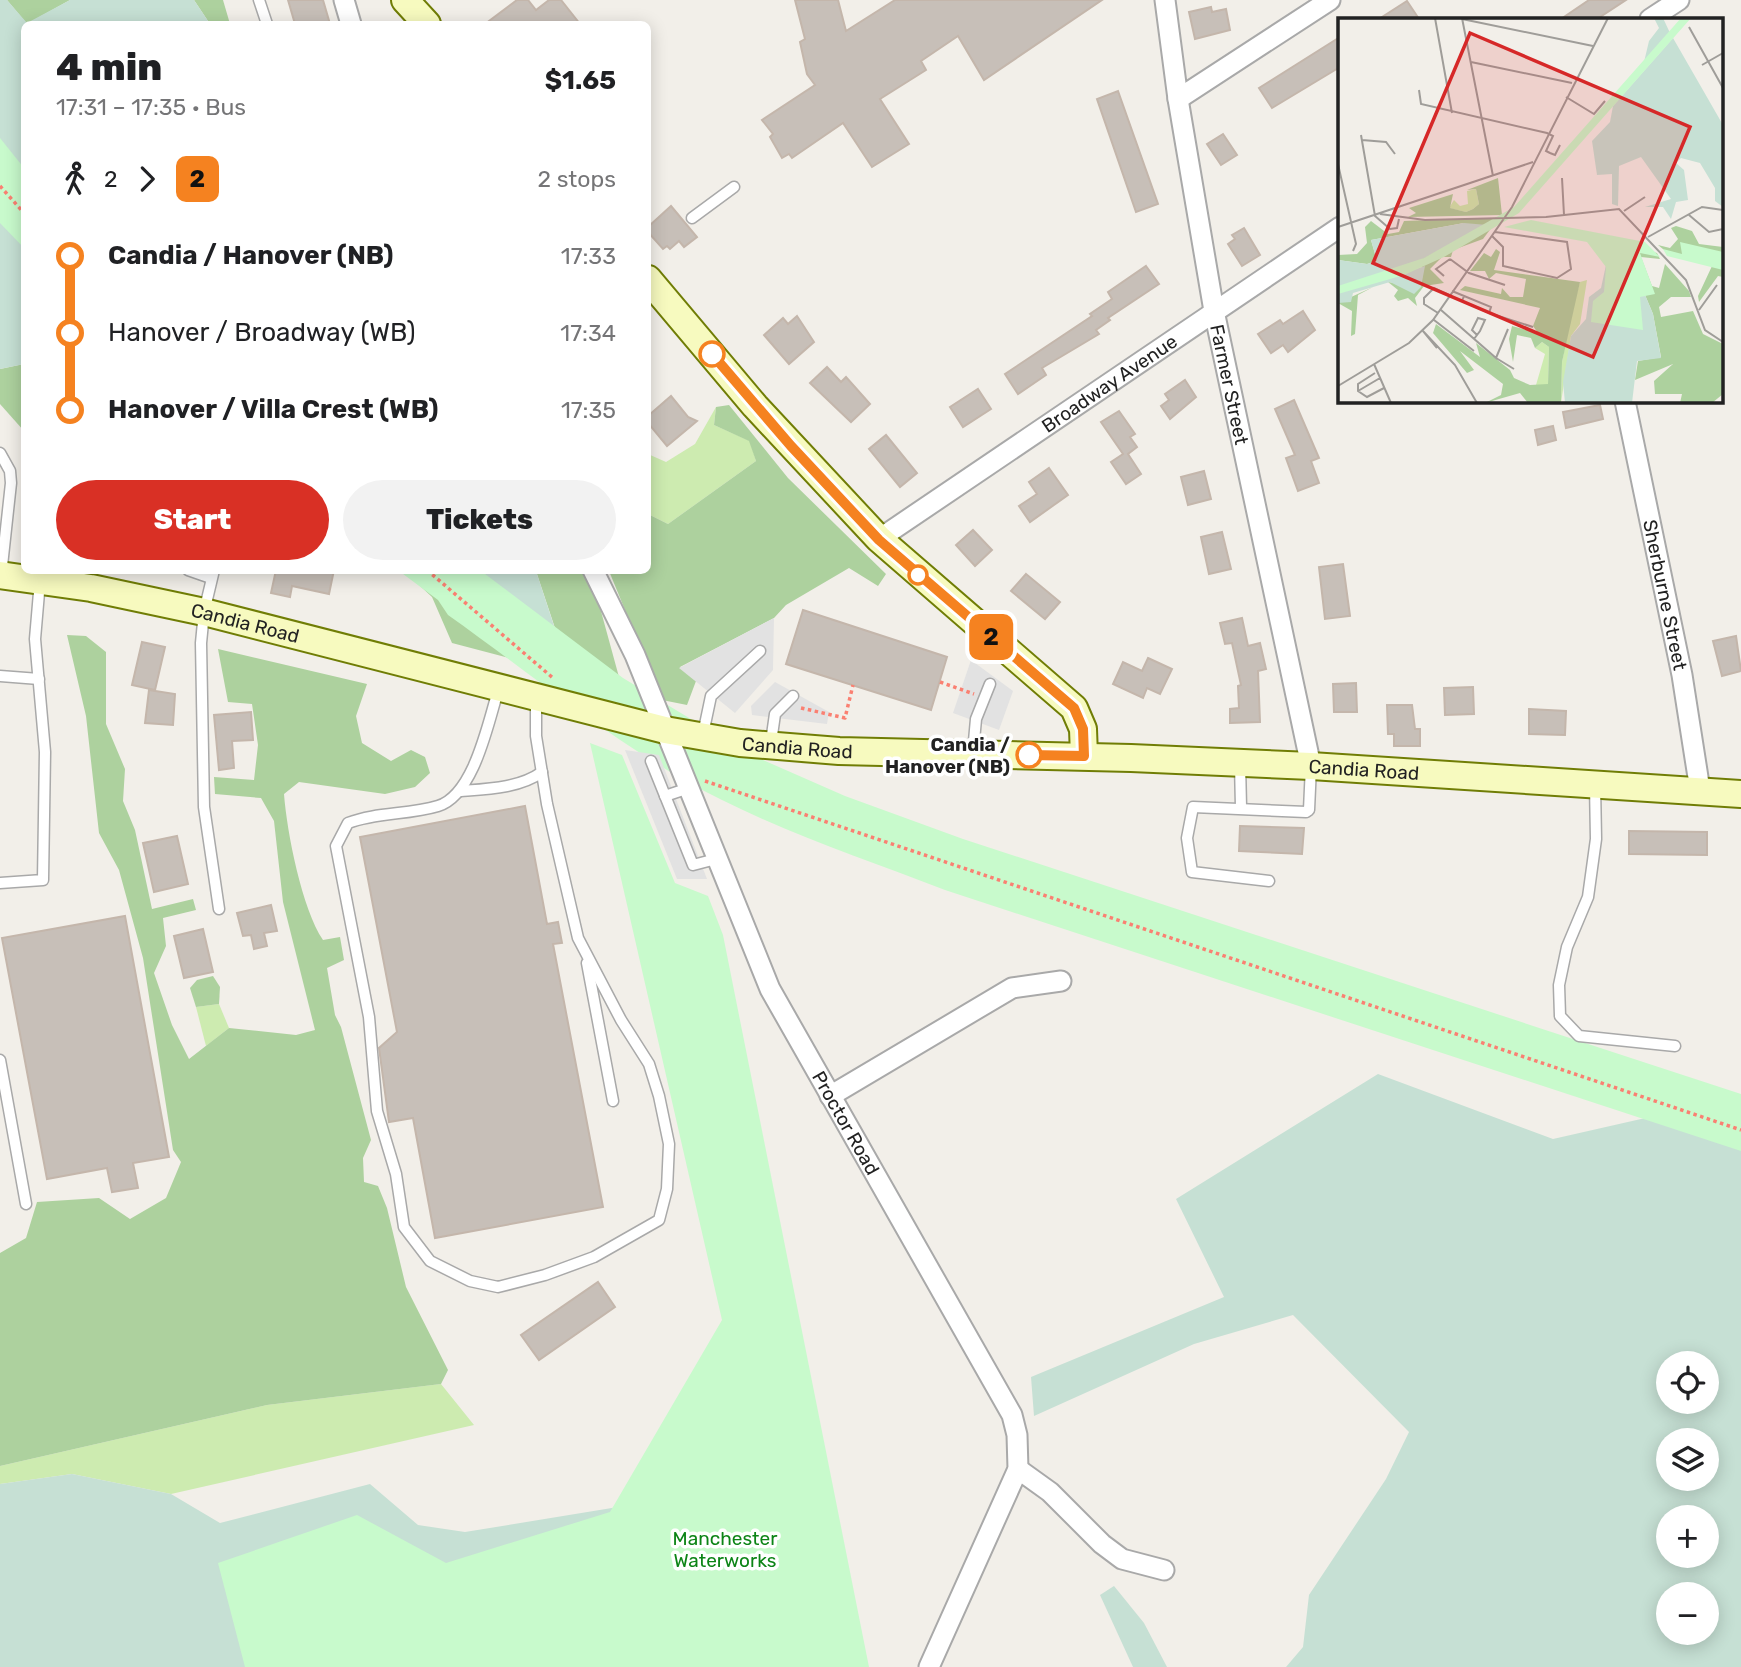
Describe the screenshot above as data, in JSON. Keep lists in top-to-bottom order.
{
  "streets": {
    "main road": ["Candia Road"],
    "street": [
      "Broadway Avenue",
      "Farmer Street",
      "Sherburne Street",
      "Proctor Road"
    ]
  },
  "crossings": [
    ["Broadway Avenue", "Farmer Street"],
    ["Farmer Street", "Candia Road"],
    ["Sherburne Street", "Candia Road"],
    ["Candia Road", "Proctor Road"]
  ],
  "parks": ["Manchester Waterworks"],
  "places": ["Candia / Hanover (NB)"],
  "lines": ["bus line 2"],
  "page": {
    "on_map": "2",
    "heading": ["4 min", "17:31 – 17:35 · Bus", "$1.65"],
    "legs": ["2", "2", "2 stops"],
    "list": [
      {
        "name": "Candia / Hanover (NB)",
        "value": "17:33"
      },
      {
        "name": "Hanover / Broadway (WB)",
        "value": "17:34"
      },
      {
        "name": "Hanover / Villa Crest (WB)",
        "value": "17:35"
      }
    ],
    "buttons": ["Start", "Tickets"],
    "map_buttons": ["+", "−"]
  }
}
